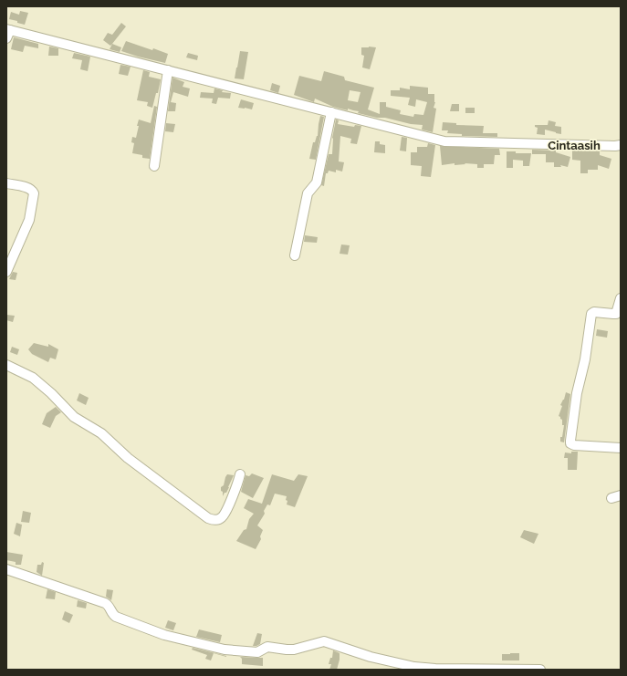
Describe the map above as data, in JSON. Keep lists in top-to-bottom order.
{
  "districts": ["Cintaasih"]
}
